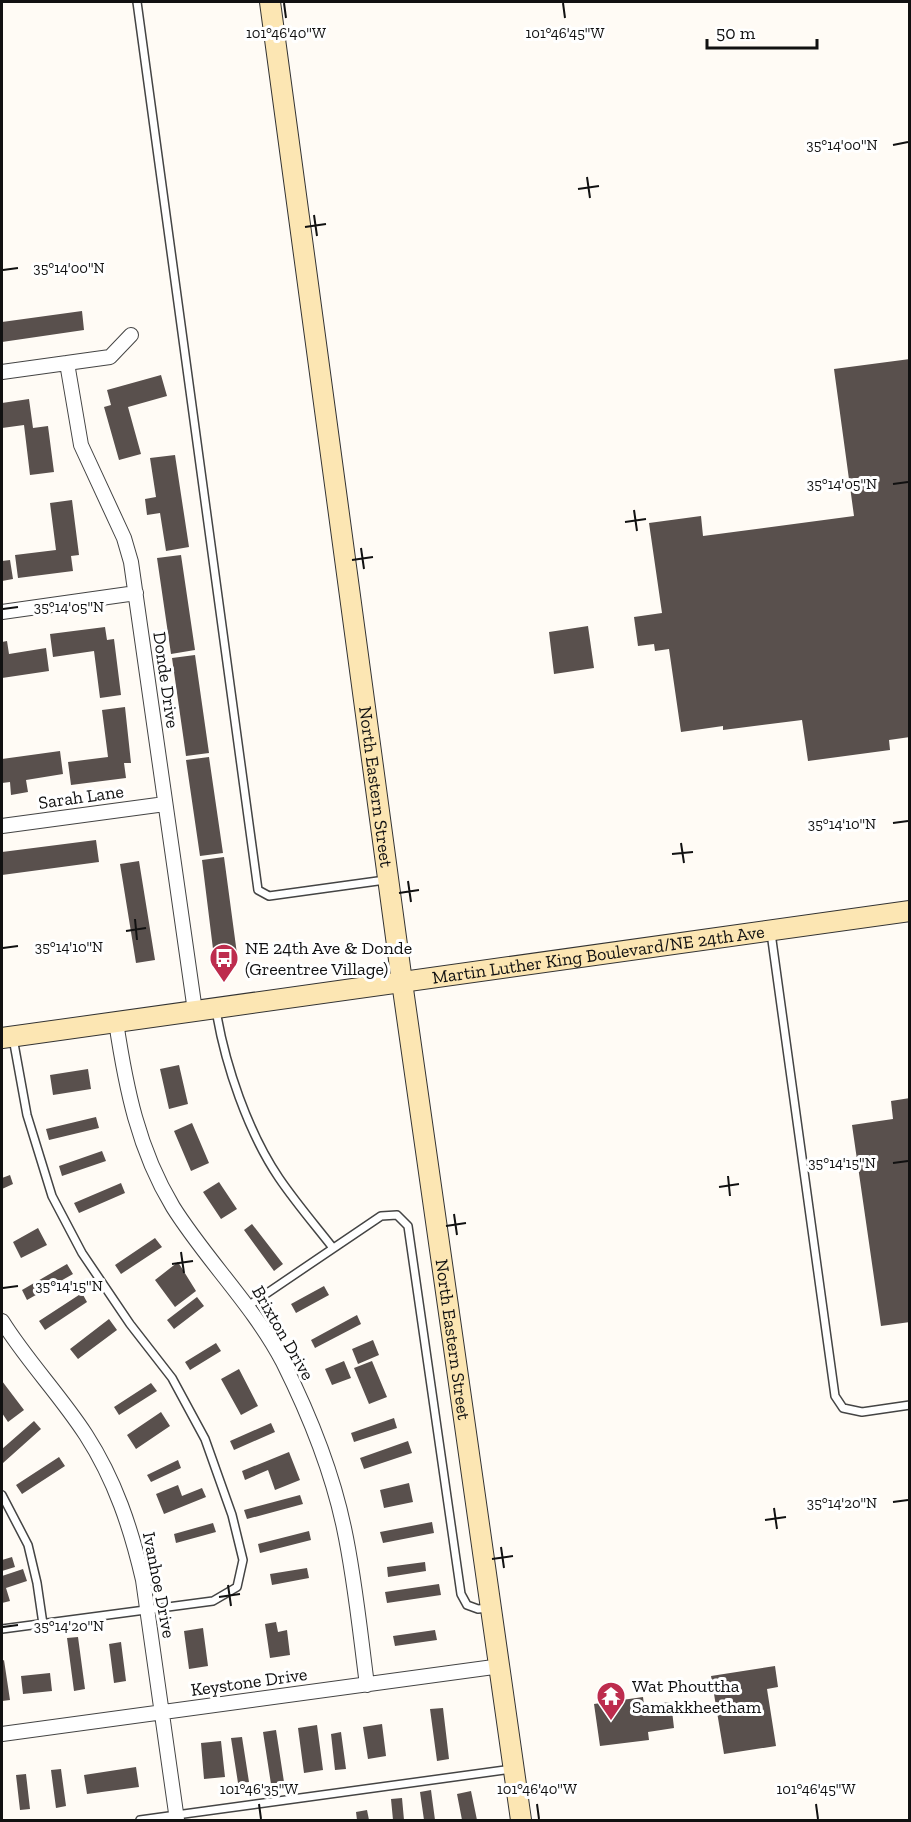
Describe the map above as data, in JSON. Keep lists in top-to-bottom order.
{
  "streets": {
    "main road": ["North Eastern Street", "Martin Luther King Boulevard/NE 24th Ave"],
    "street": [
      "Donde Drive",
      "Sarah Lane",
      "Brixton Drive",
      "Ivanhoe Drive",
      "Keystone Drive"
    ]
  },
  "crossings": [
    ["Donde Drive", "Sarah Lane"],
    ["Donde Drive", "Martin Luther King Boulevard/NE 24th Ave"],
    ["North Eastern Street", "Martin Luther King Boulevard/NE 24th Ave"],
    ["North Eastern Street", "Keystone Drive"],
    ["Martin Luther King Boulevard/NE 24th Ave", "Brixton Drive"],
    ["Brixton Drive", "Keystone Drive"],
    ["Ivanhoe Drive", "Keystone Drive"]
  ],
  "places": {
    "bus stop": ["NE 24th Ave & Donde (Greentree Village)"],
    "temple": ["Wat Phouttha Samakkheetham"]
  },
  "scale_bar": "50 m",
  "coordinates": [
    "101°46'40\"W",
    "101°46'45\"W",
    "35°14'00\"N",
    "35°14'05\"N",
    "35°14'10\"N",
    "35°14'15\"N",
    "35°14'20\"N",
    "101°46'35\"W"
  ]
}
